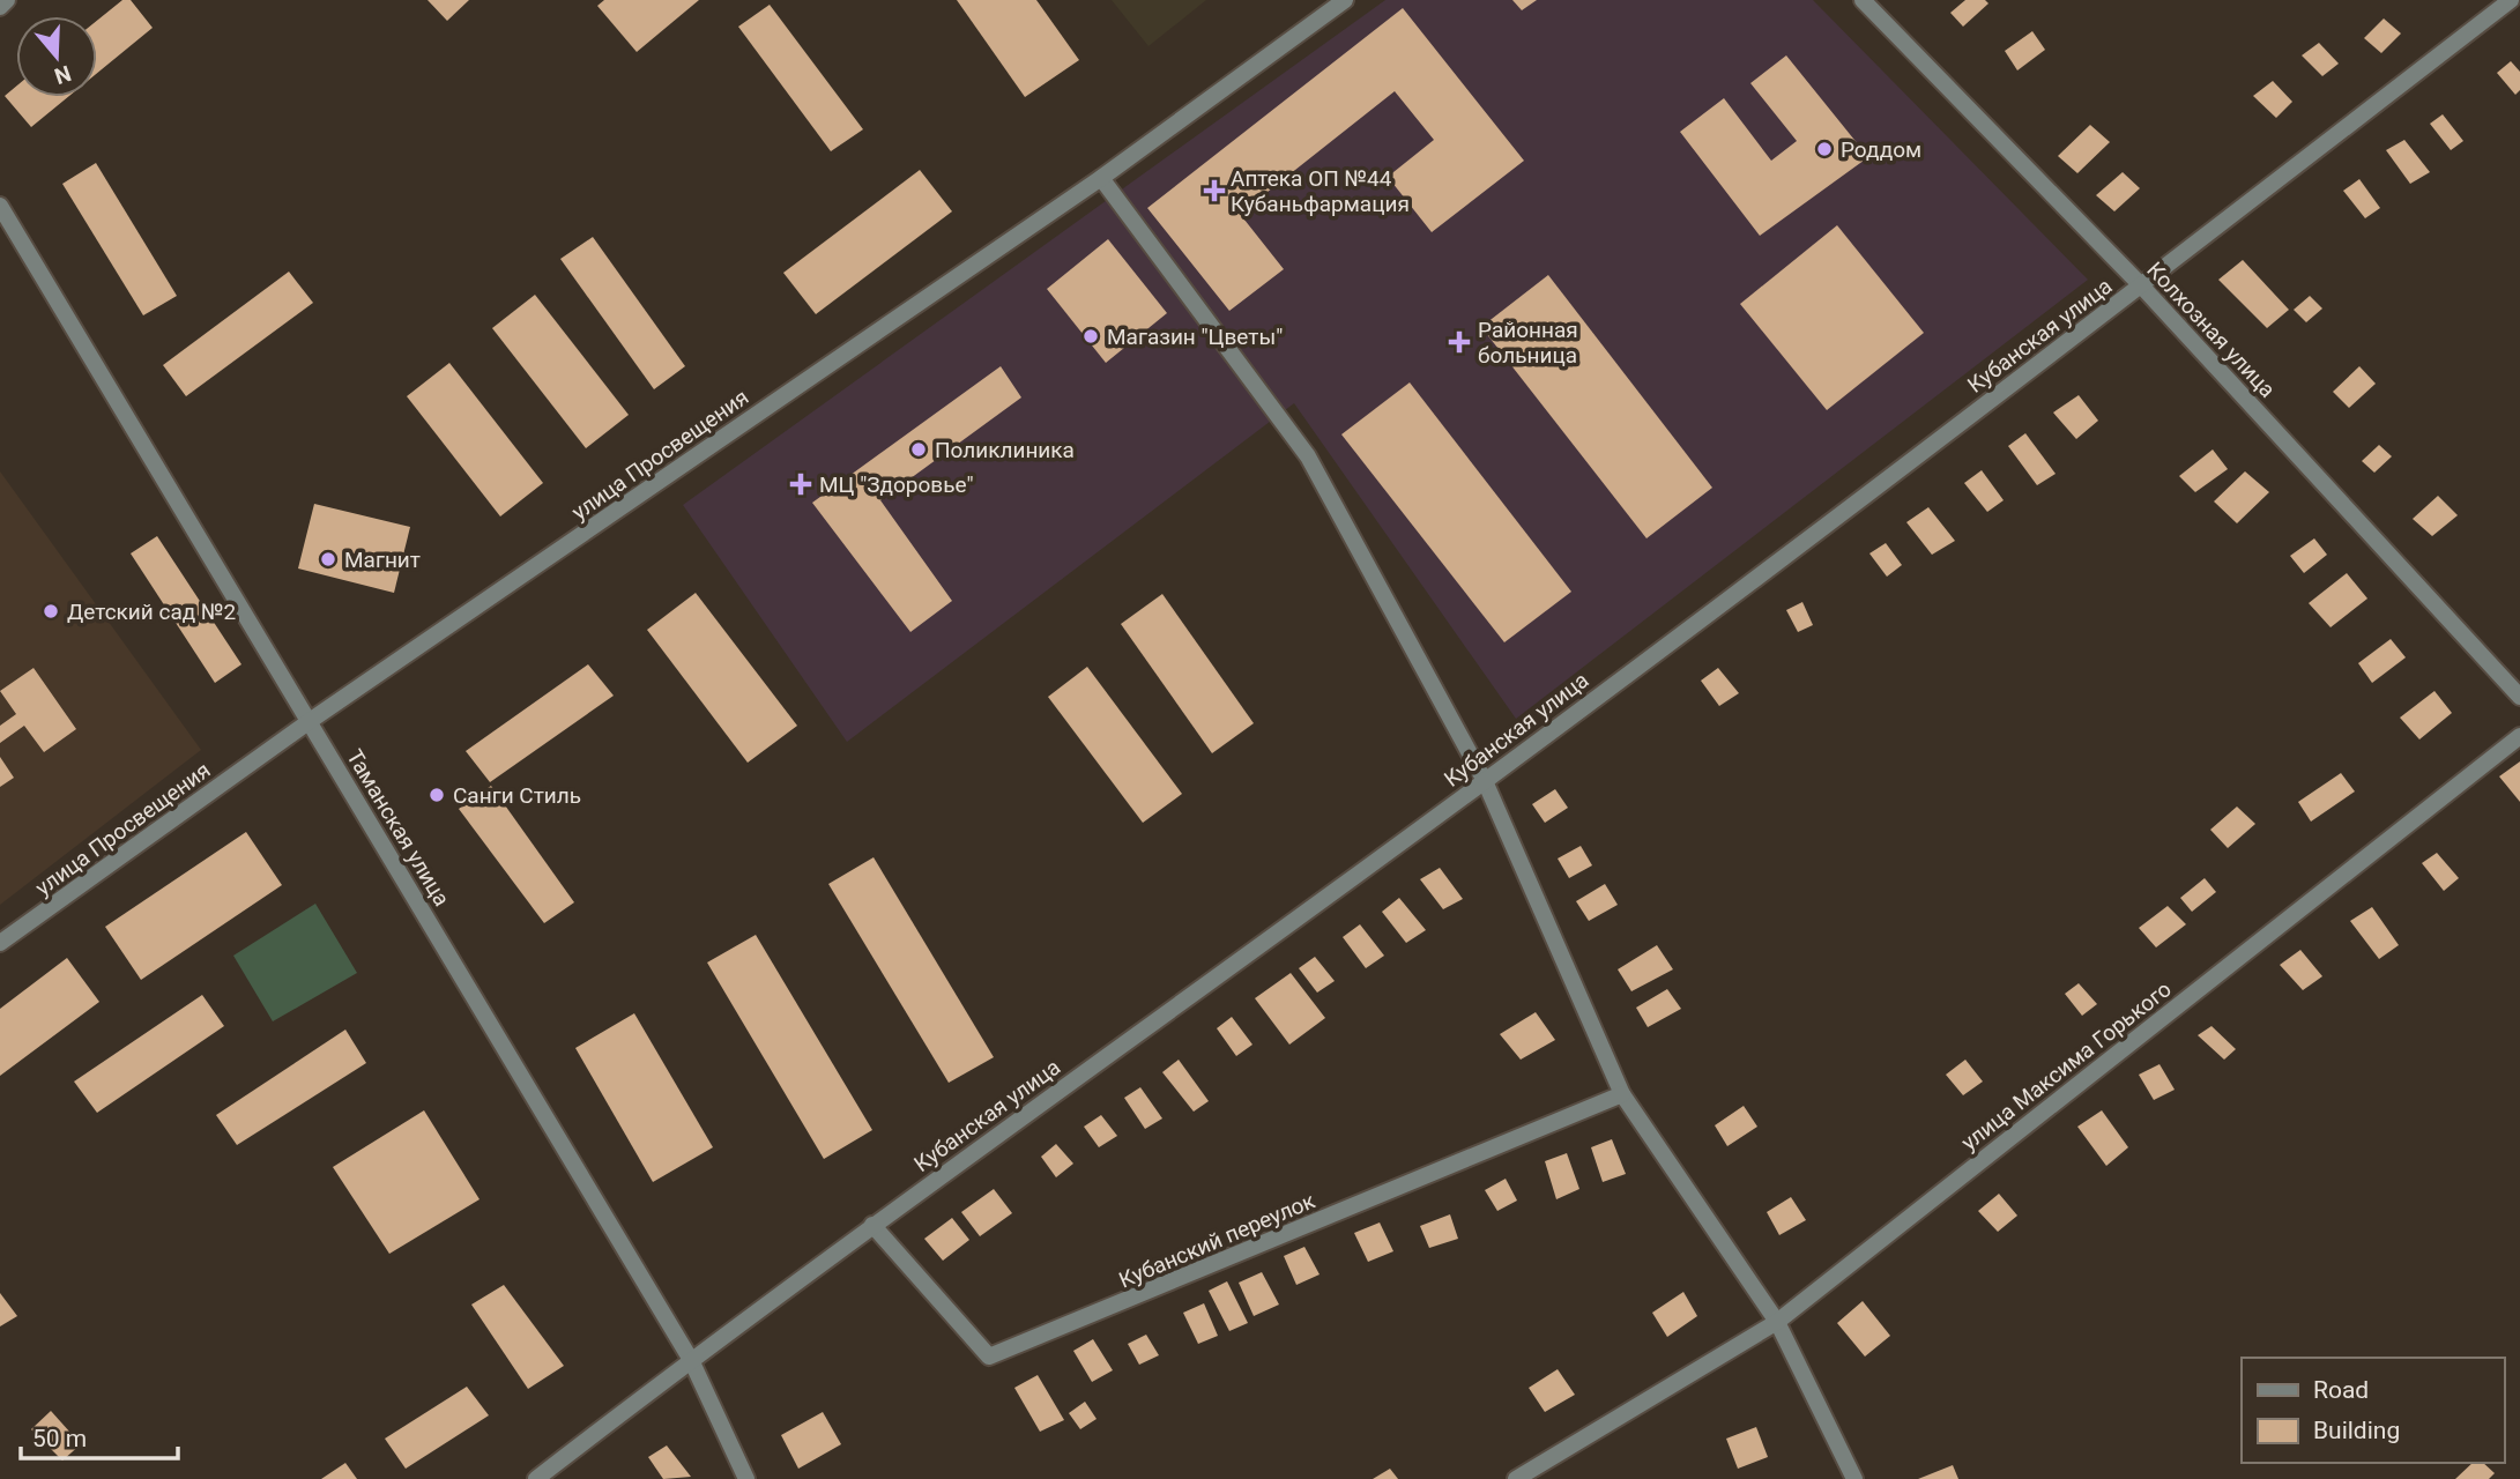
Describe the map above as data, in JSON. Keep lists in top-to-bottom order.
{
  "streets": {
    "street": [
      "Колхозная улица",
      "Кубанская улица",
      "улица Просвещения",
      "Таманская улица",
      "улица Максима Горького",
      "Кубанский переулок"
    ]
  },
  "crossings": [
    ["Колхозная улица", "Кубанская улица"],
    ["Кубанская улица", "Таманская улица"],
    ["Кубанская улица", "Кубанский переулок"],
    ["улица Просвещения", "Таманская улица"]
  ],
  "places": {
    "other": [
      "Роддом",
      "Магазин \"Цветы\"",
      "Поликлиника",
      "Магнит",
      "Детский сад №2",
      "Санги Стиль"
    ],
    "health": ["Аптека ОП №44 Кубаньфармация", "Районная больница", "МЦ \"Здоровье\""]
  },
  "legend": ["Road", "Building"],
  "scale_bar": "50 m",
  "north": "bottom"
}
